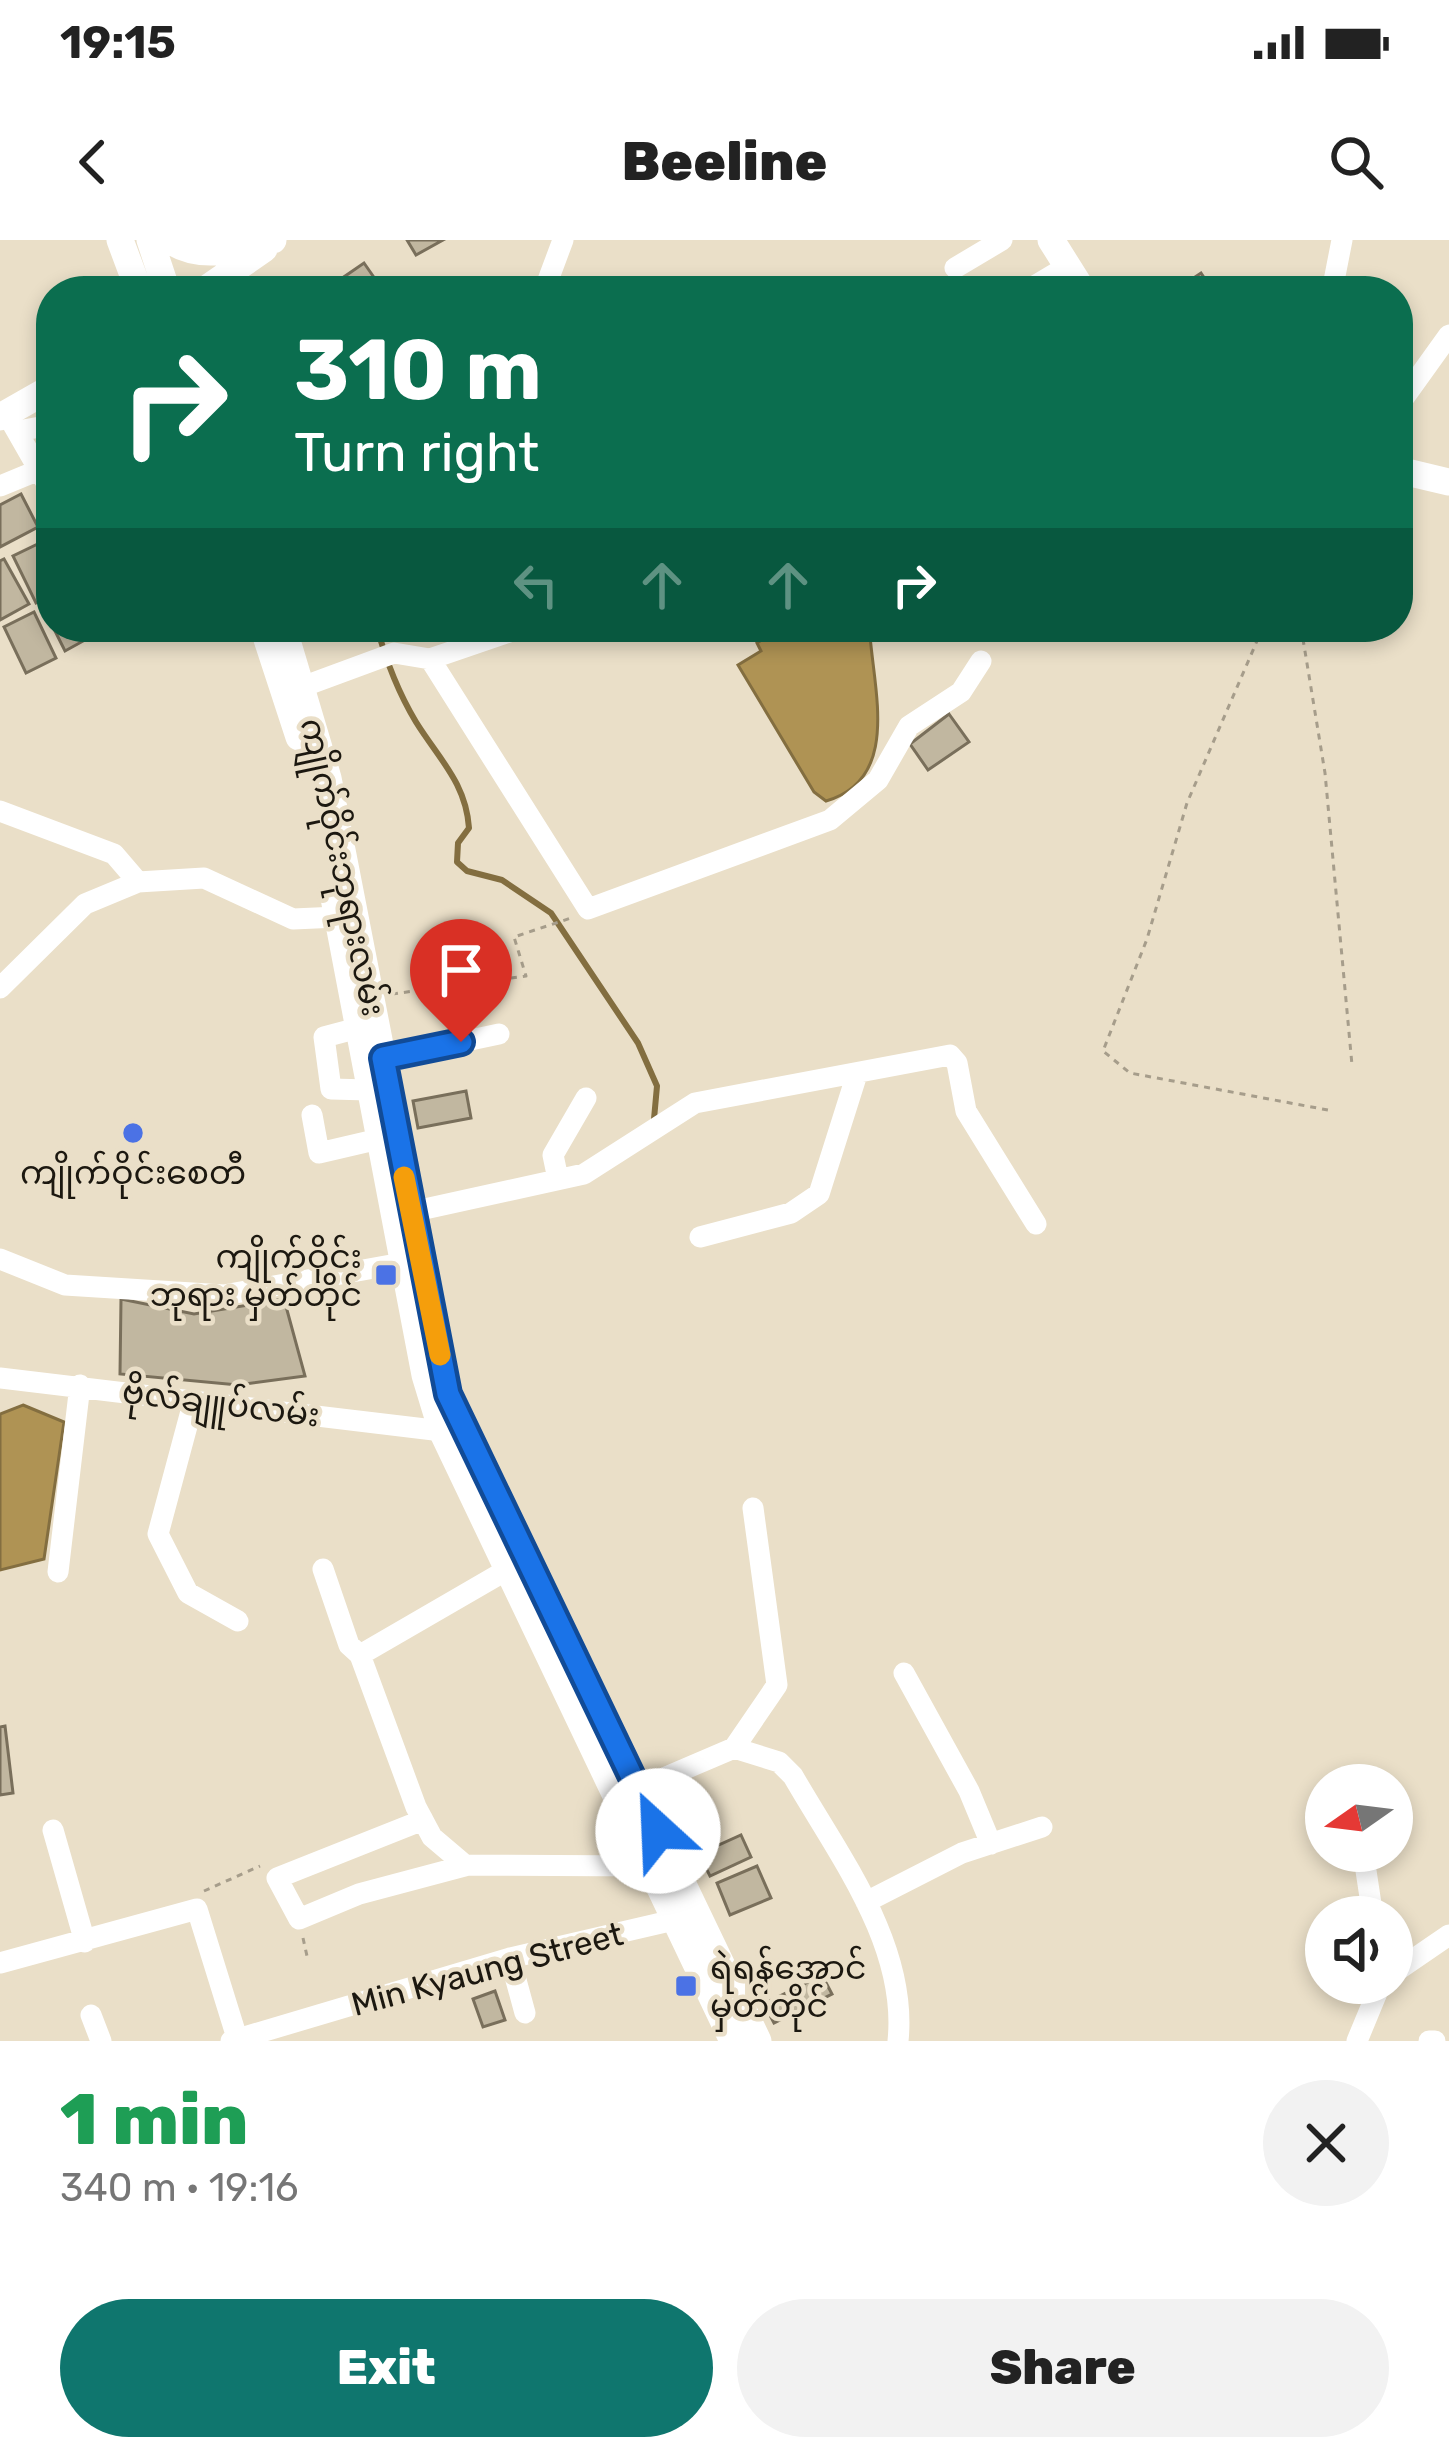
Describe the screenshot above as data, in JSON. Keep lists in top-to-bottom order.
{
  "streets": {
    "main road": ["ကျိုက်ဝိုင်းဘုရားလမ်း"],
    "street": ["ဗိုလ်ချူပ်လမ်း", "Min Kyaung Street"]
  },
  "crossings": [
    ["ကျိုက်ဝိုင်းဘုရားလမ်း", "ဗိုလ်ချူပ်လမ်း"],
    ["ကျိုက်ဝိုင်းဘုရားလမ်း", "Min Kyaung Street"]
  ],
  "places": {
    "other": ["ကျိုက်ဝိုင်းစေတီ"],
    "transit": ["ကျိုက်ဝိုင်း ဘုရား မှတ်တိုင်", "ရဲရန်အောင် မှတ်တိုင်"]
  },
  "north": "left",
  "page": {
    "status": "19:15",
    "header": "Beeline",
    "turn": ["310 m", "Turn right"],
    "heading": ["1 min", "340 m · 19:16"],
    "buttons": ["Exit", "Share"]
  }
}
